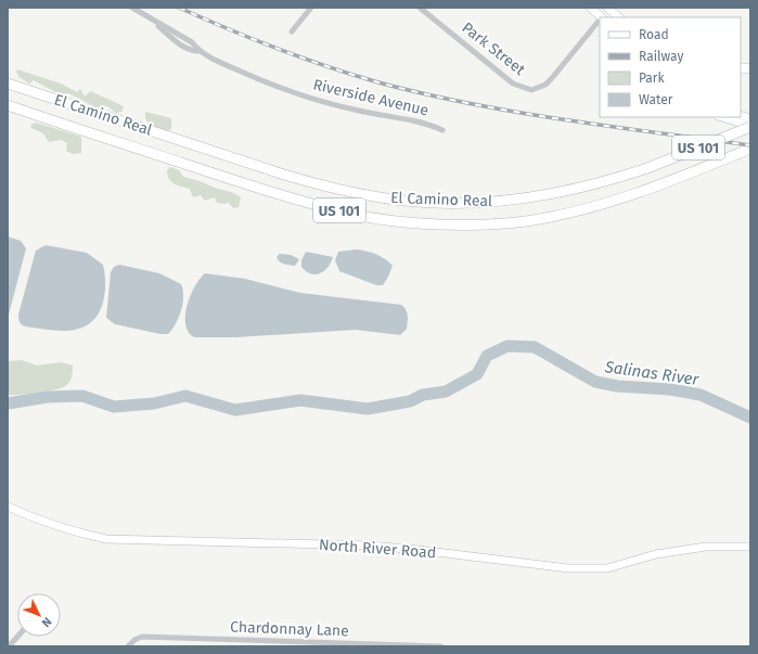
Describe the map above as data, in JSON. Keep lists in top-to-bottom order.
{
  "streets": {
    "highway": ["El Camino Real", "US 101"],
    "main road": ["North River Road"],
    "street": ["Park Street", "Riverside Avenue", "Chardonnay Lane"]
  },
  "water": ["Salinas River"],
  "legend": [
    "Road",
    "Railway",
    "Park",
    "Water"
  ],
  "north": "bottom right"
}
